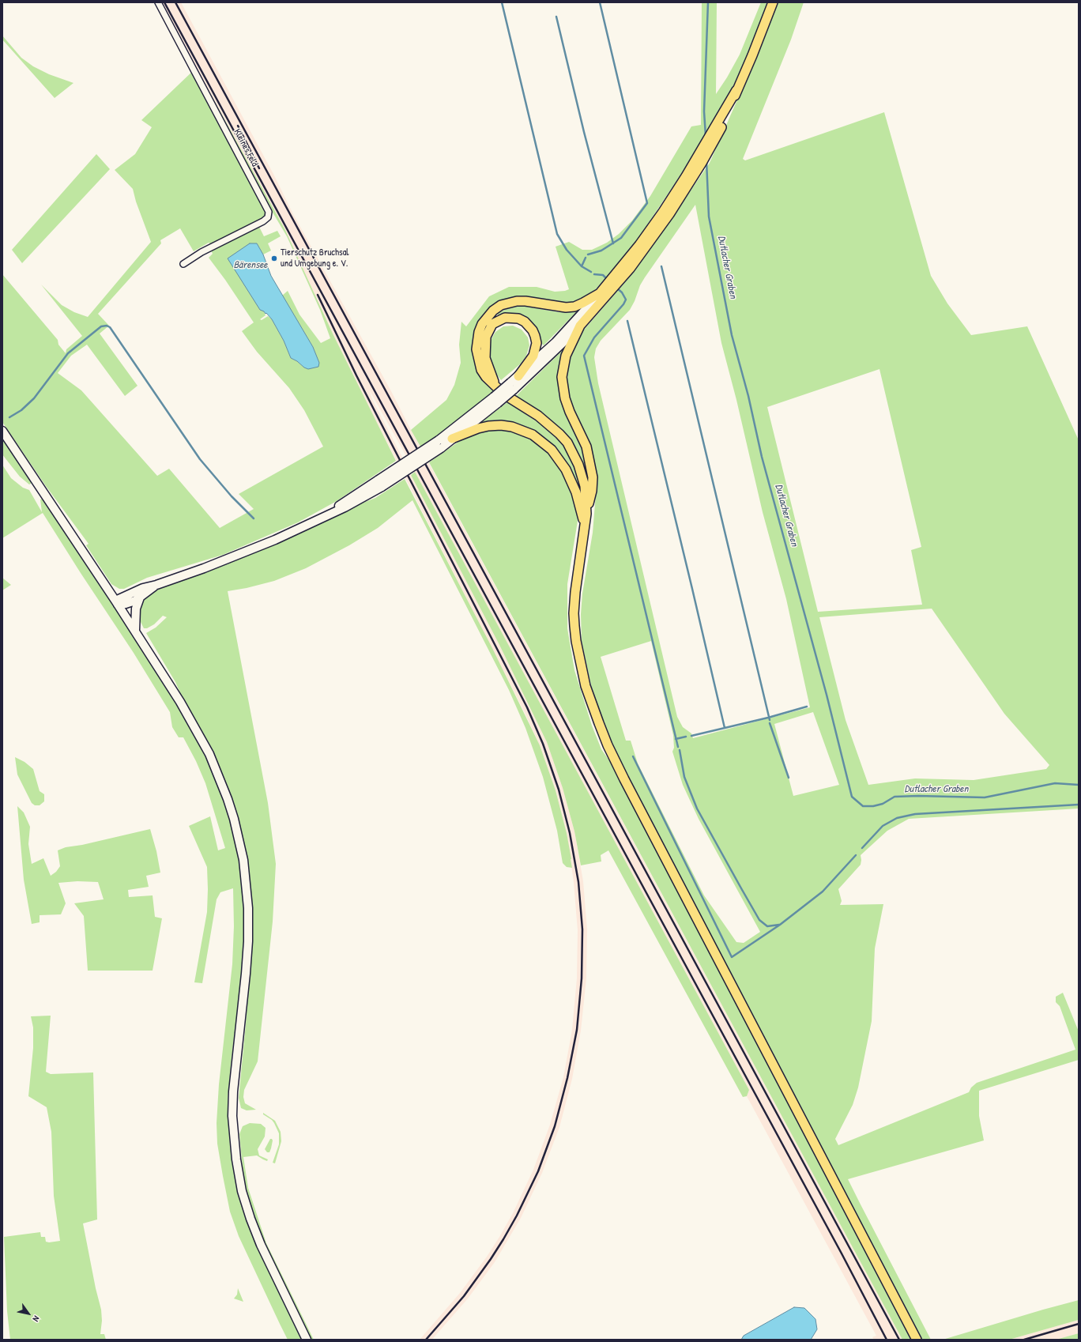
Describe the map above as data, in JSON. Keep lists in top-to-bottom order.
{
  "streets": {
    "street": ["Kleines Feld"]
  },
  "water": ["Bärensee", "Dutlacher Graben"],
  "places": ["Tierschutz Bruchsal und Umgebung e. V."],
  "north": "bottom right"
}
